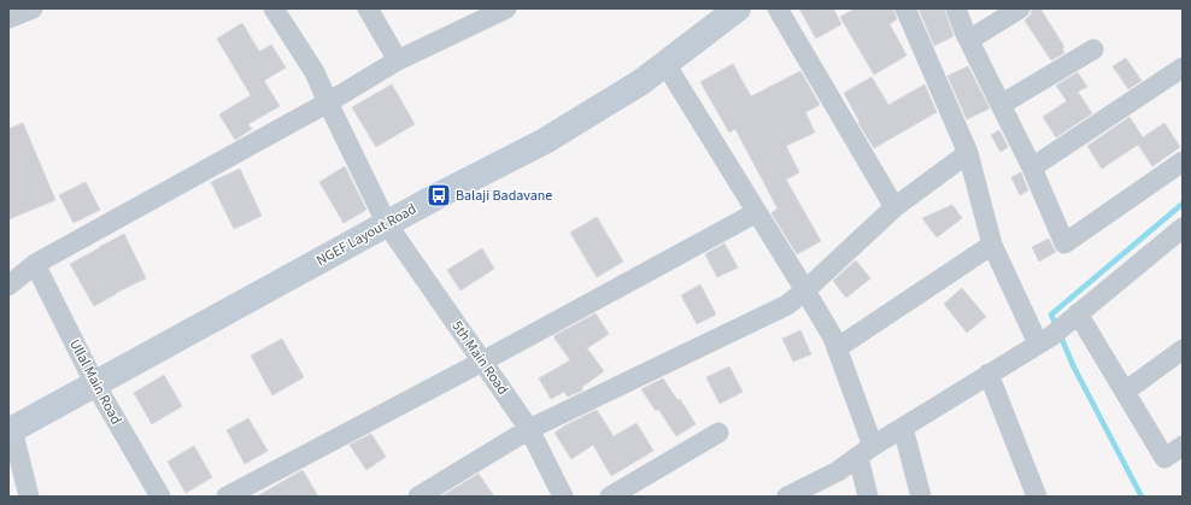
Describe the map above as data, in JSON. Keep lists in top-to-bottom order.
{
  "streets": {
    "street": ["NGEF Layout Road", "5th Main Road", "Ullal Main Road"]
  },
  "crossings": [
    ["NGEF Layout Road", "5th Main Road"],
    ["NGEF Layout Road", "Ullal Main Road"]
  ],
  "places": {
    "bus stop": ["Balaji Badavane"]
  }
}
